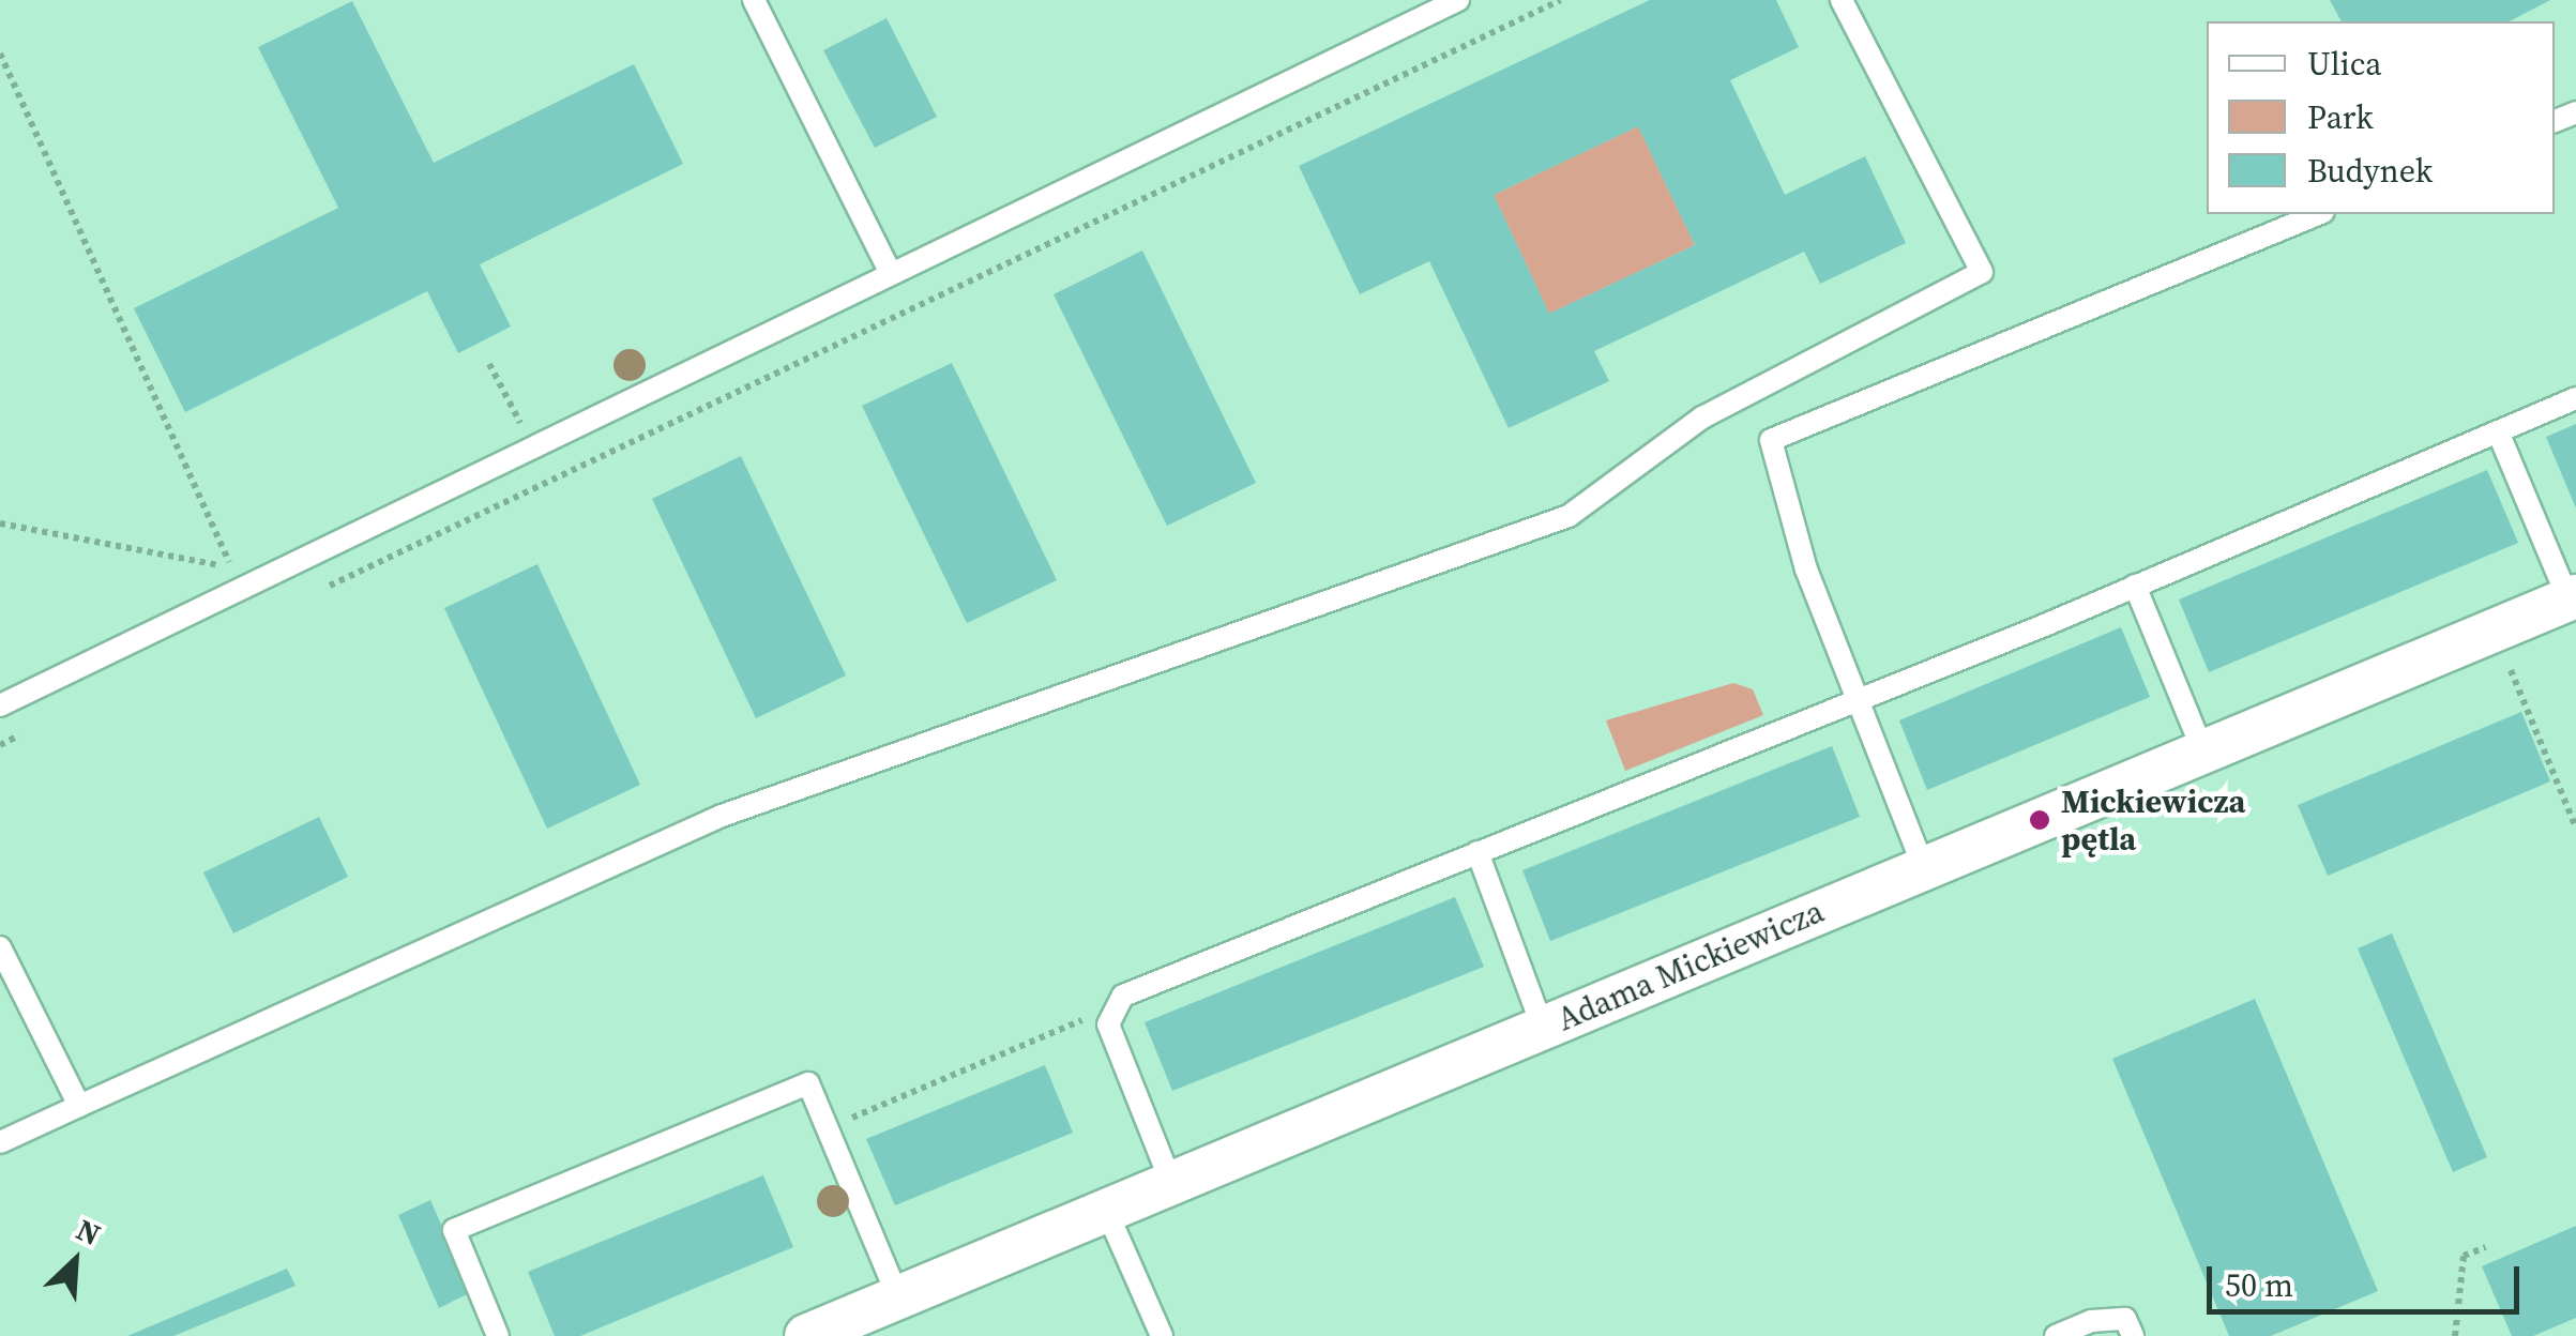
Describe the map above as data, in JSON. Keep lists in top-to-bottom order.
{
  "streets": {
    "street": ["Adama Mickiewicza"]
  },
  "places": ["Mickiewicza pętla"],
  "legend": ["Ulica", "Park", "Budynek"],
  "scale_bar": "50 m",
  "north": "top right"
}
